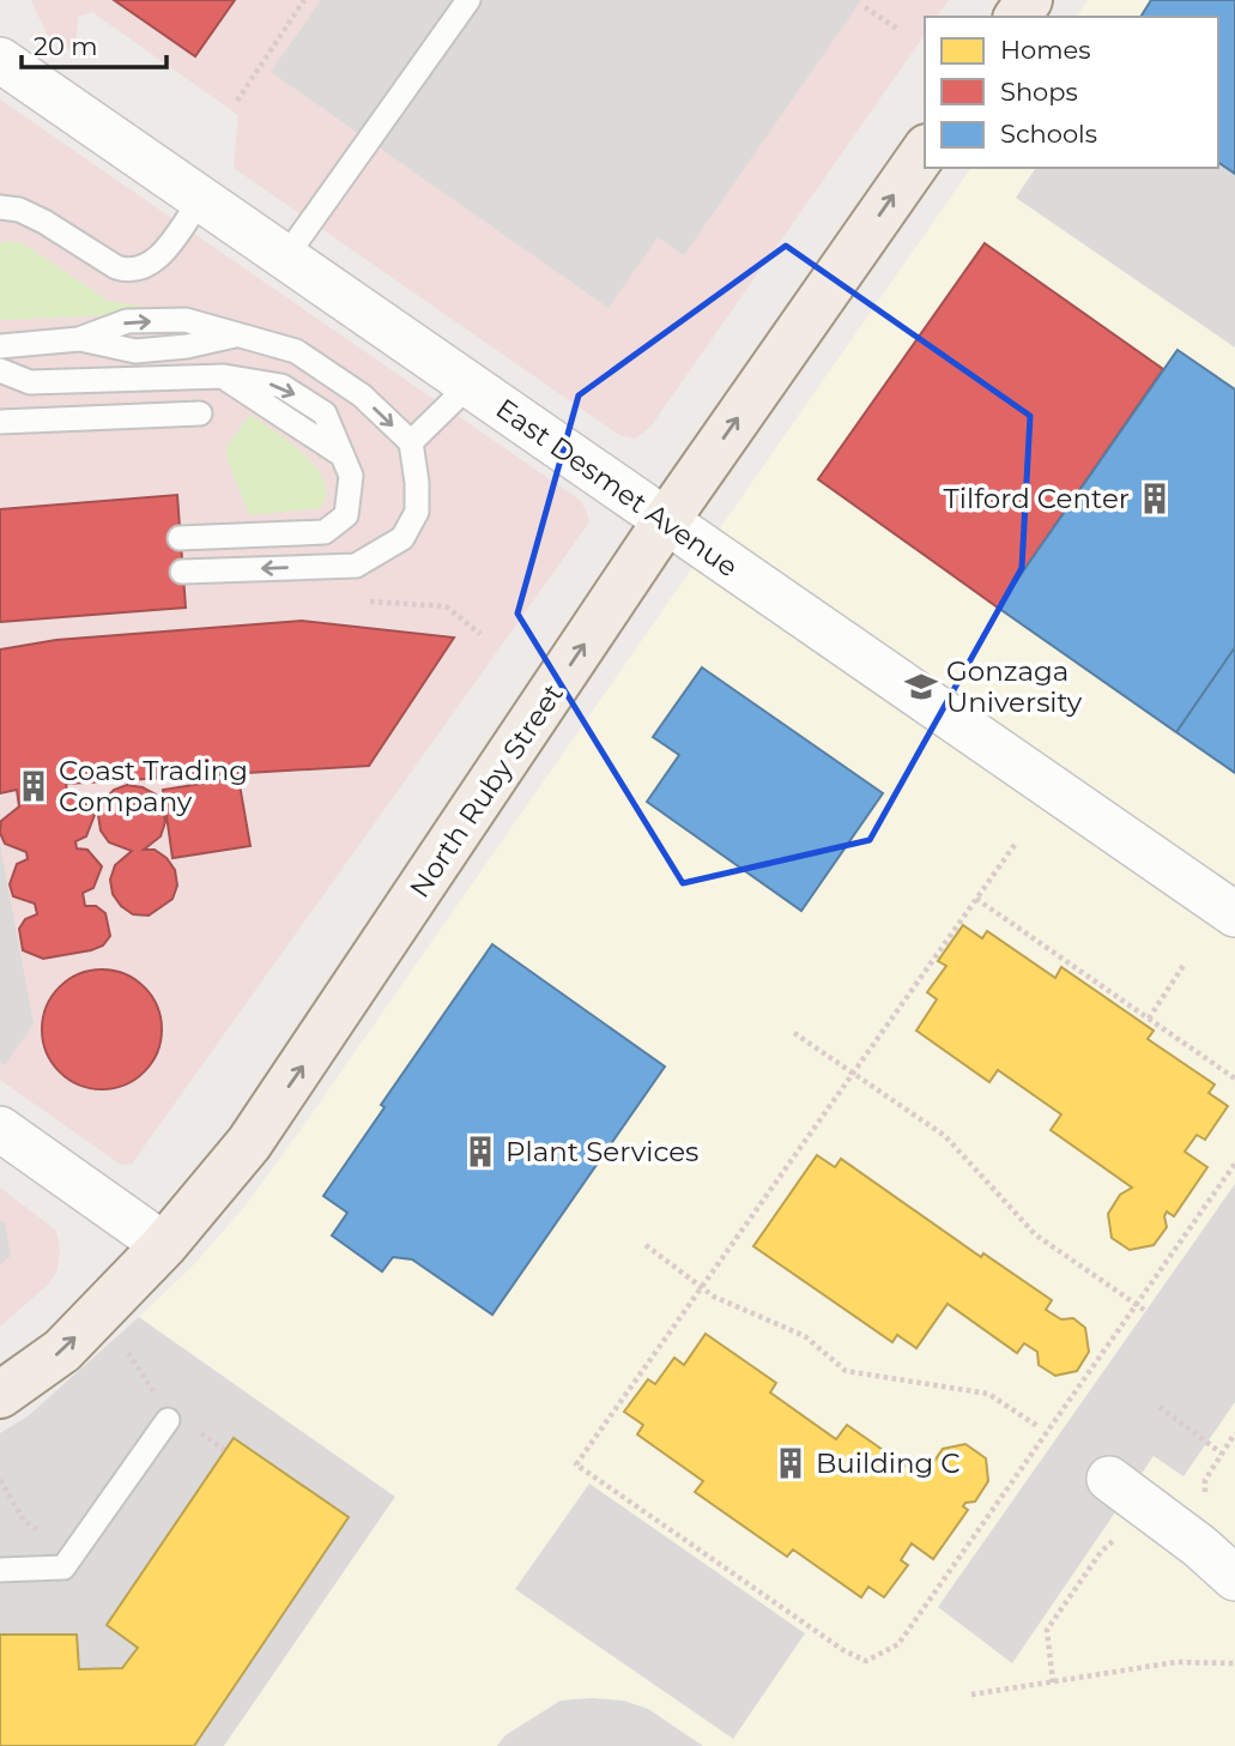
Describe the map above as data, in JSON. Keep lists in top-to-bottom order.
{
  "streets": {
    "main road": ["North Ruby Street"],
    "street": ["East Desmet Avenue"]
  },
  "crossings": [
    ["East Desmet Avenue", "North Ruby Street"]
  ],
  "one_way": ["North Ruby Street"],
  "places": {
    "building": [
      "Tilford Center",
      "Coast Trading Company",
      "Plant Services",
      "Building C"
    ],
    "school or university": ["Gonzaga University"]
  },
  "legend": ["Homes", "Shops", "Schools"],
  "scale_bar": "20 m"
}
